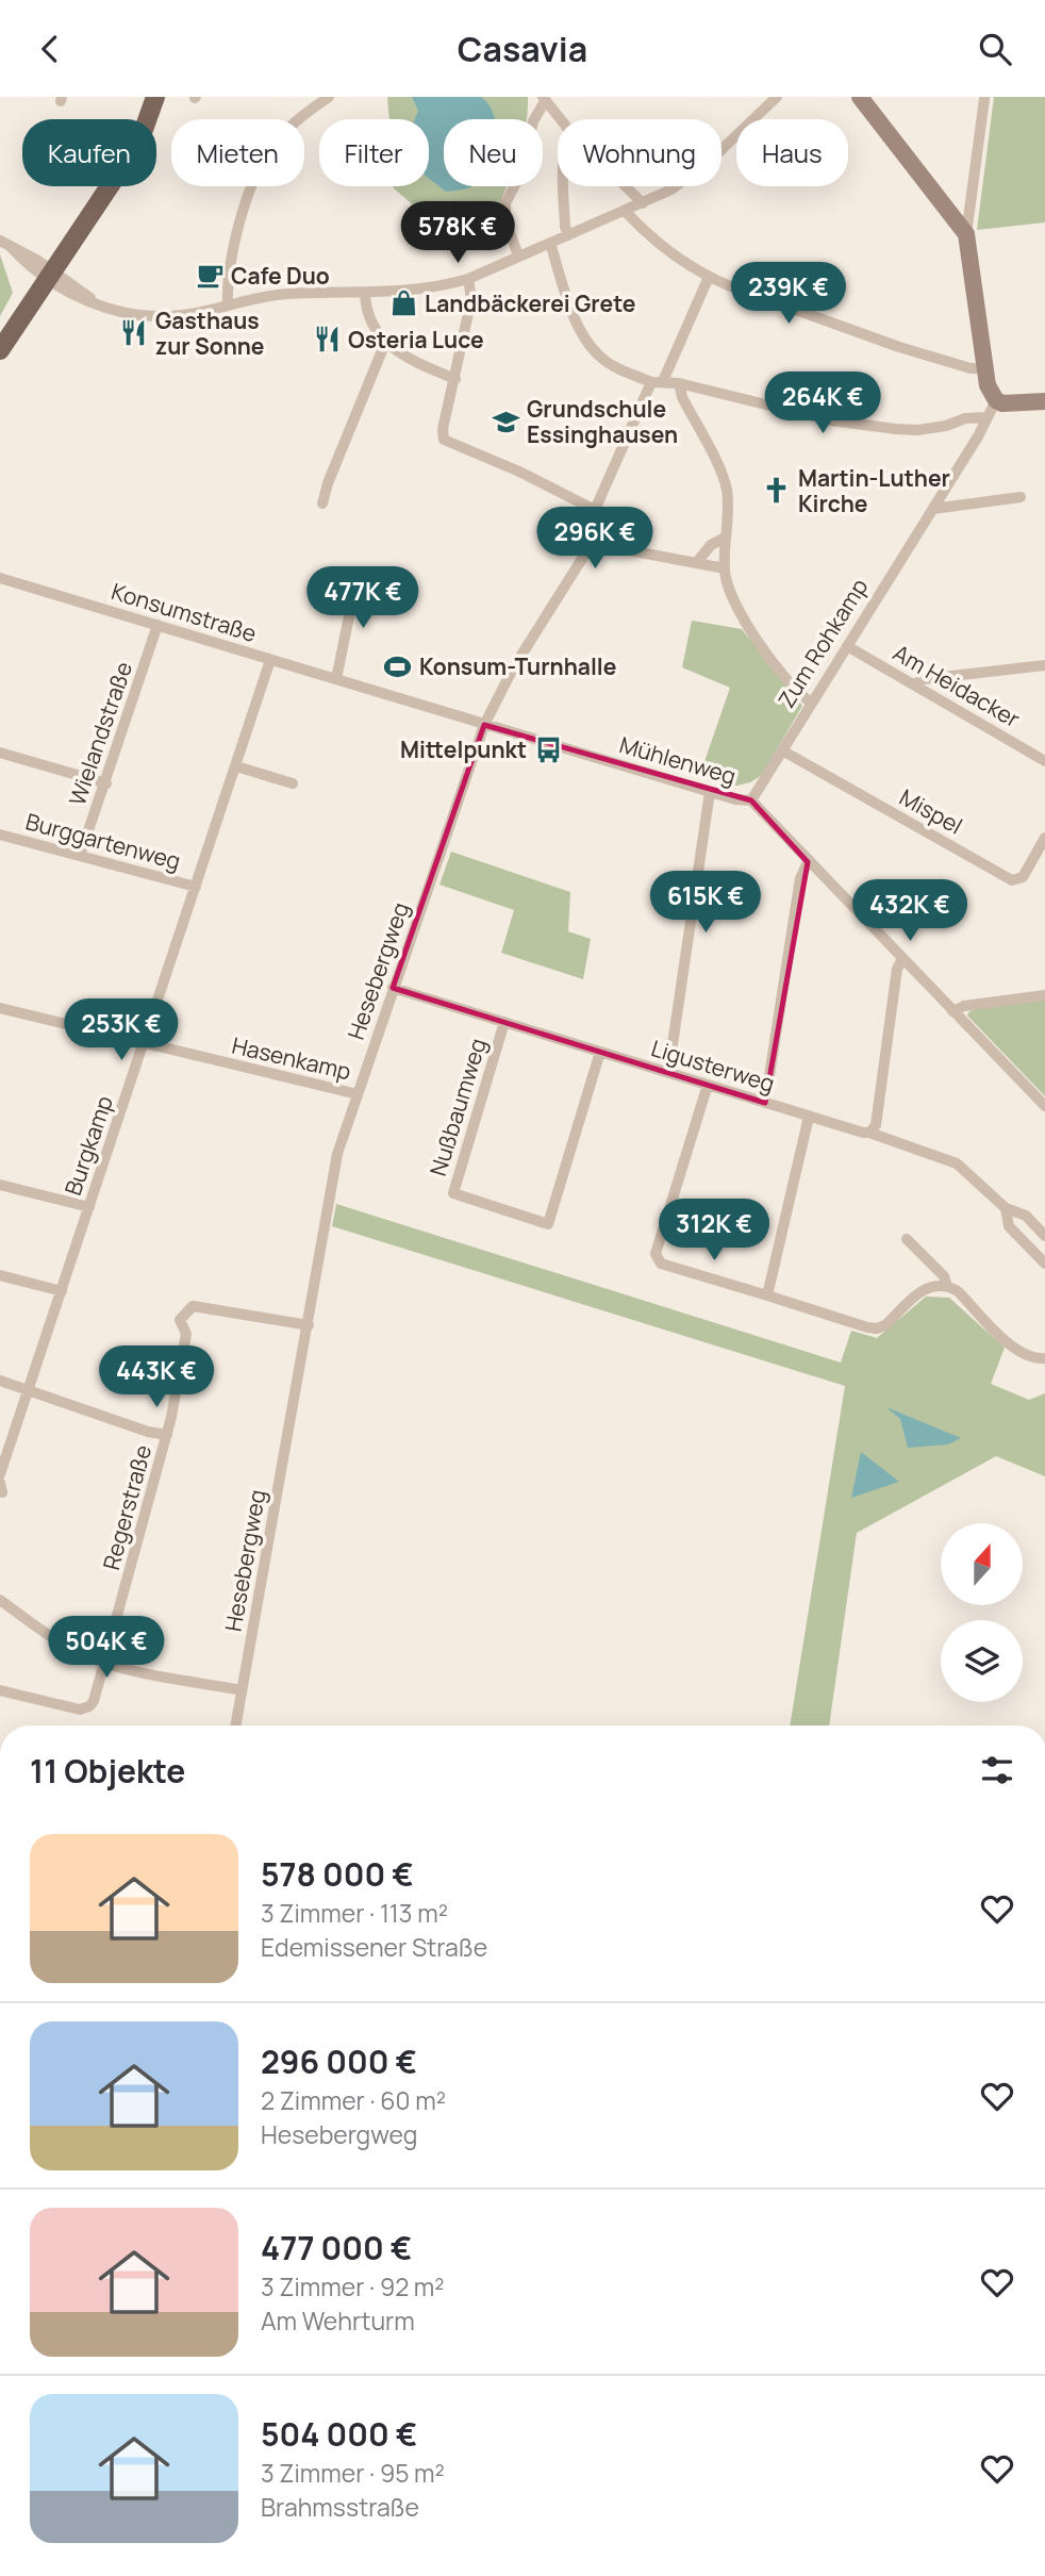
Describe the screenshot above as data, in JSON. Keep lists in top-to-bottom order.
{
  "streets": {
    "street": [
      "Konsumstraße",
      "Zum Rohkamp",
      "Am Heidacker",
      "Wielandstraße",
      "Mühlenweg",
      "Mispel",
      "Burggartenweg",
      "Hesebergweg",
      "Hasenkamp",
      "Ligusterweg",
      "Nußbaumweg",
      "Burgkamp",
      "Regerstraße"
    ]
  },
  "crossings": [
    ["Konsumstraße", "Wielandstraße"],
    ["Konsumstraße", "Mühlenweg"],
    ["Konsumstraße", "Hesebergweg"],
    ["Konsumstraße", "Burgkamp"],
    ["Zum Rohkamp", "Am Heidacker"],
    ["Zum Rohkamp", "Mühlenweg"],
    ["Zum Rohkamp", "Mispel"],
    ["Wielandstraße", "Burggartenweg"],
    ["Mühlenweg", "Hesebergweg"],
    ["Burggartenweg", "Burgkamp"],
    ["Hesebergweg", "Hasenkamp"],
    ["Hesebergweg", "Ligusterweg"],
    ["Hesebergweg", "Regerstraße"],
    ["Hasenkamp", "Burgkamp"],
    ["Ligusterweg", "Nußbaumweg"]
  ],
  "places": {
    "cafe": ["Cafe Duo"],
    "shop": ["Landbäckerei Grete"],
    "restaurant": ["Gasthaus zur Sonne", "Osteria Luce"],
    "school or university": ["Grundschule Essinghausen"],
    "church": ["Martin-Luther Kirche"],
    "sports": ["Konsum-Turnhalle"],
    "bus stop": ["Mittelpunkt"]
  },
  "north": "top",
  "page": {
    "header": "Casavia",
    "chip": [
      "Kaufen",
      "Mieten",
      "Filter",
      "Neu",
      "Wohnung",
      "Haus"
    ],
    "price": [
      "578K €",
      "239K €",
      "264K €",
      "296K €",
      "477K €",
      "615K €",
      "432K €",
      "253K €",
      "312K €",
      "443K €",
      "504K €"
    ],
    "heading": "11 Objekte",
    "list": [
      {
        "name": "578 000 €",
        "note": "3 Zimmer · 113 m² · Edemissener Straße"
      },
      {
        "name": "296 000 €",
        "note": "2 Zimmer · 60 m² · Hesebergweg"
      },
      {
        "name": "477 000 €",
        "note": "3 Zimmer · 92 m² · Am Wehrturm"
      },
      {
        "name": "504 000 €",
        "note": "3 Zimmer · 95 m² · Brahmsstraße"
      }
    ]
  }
}
